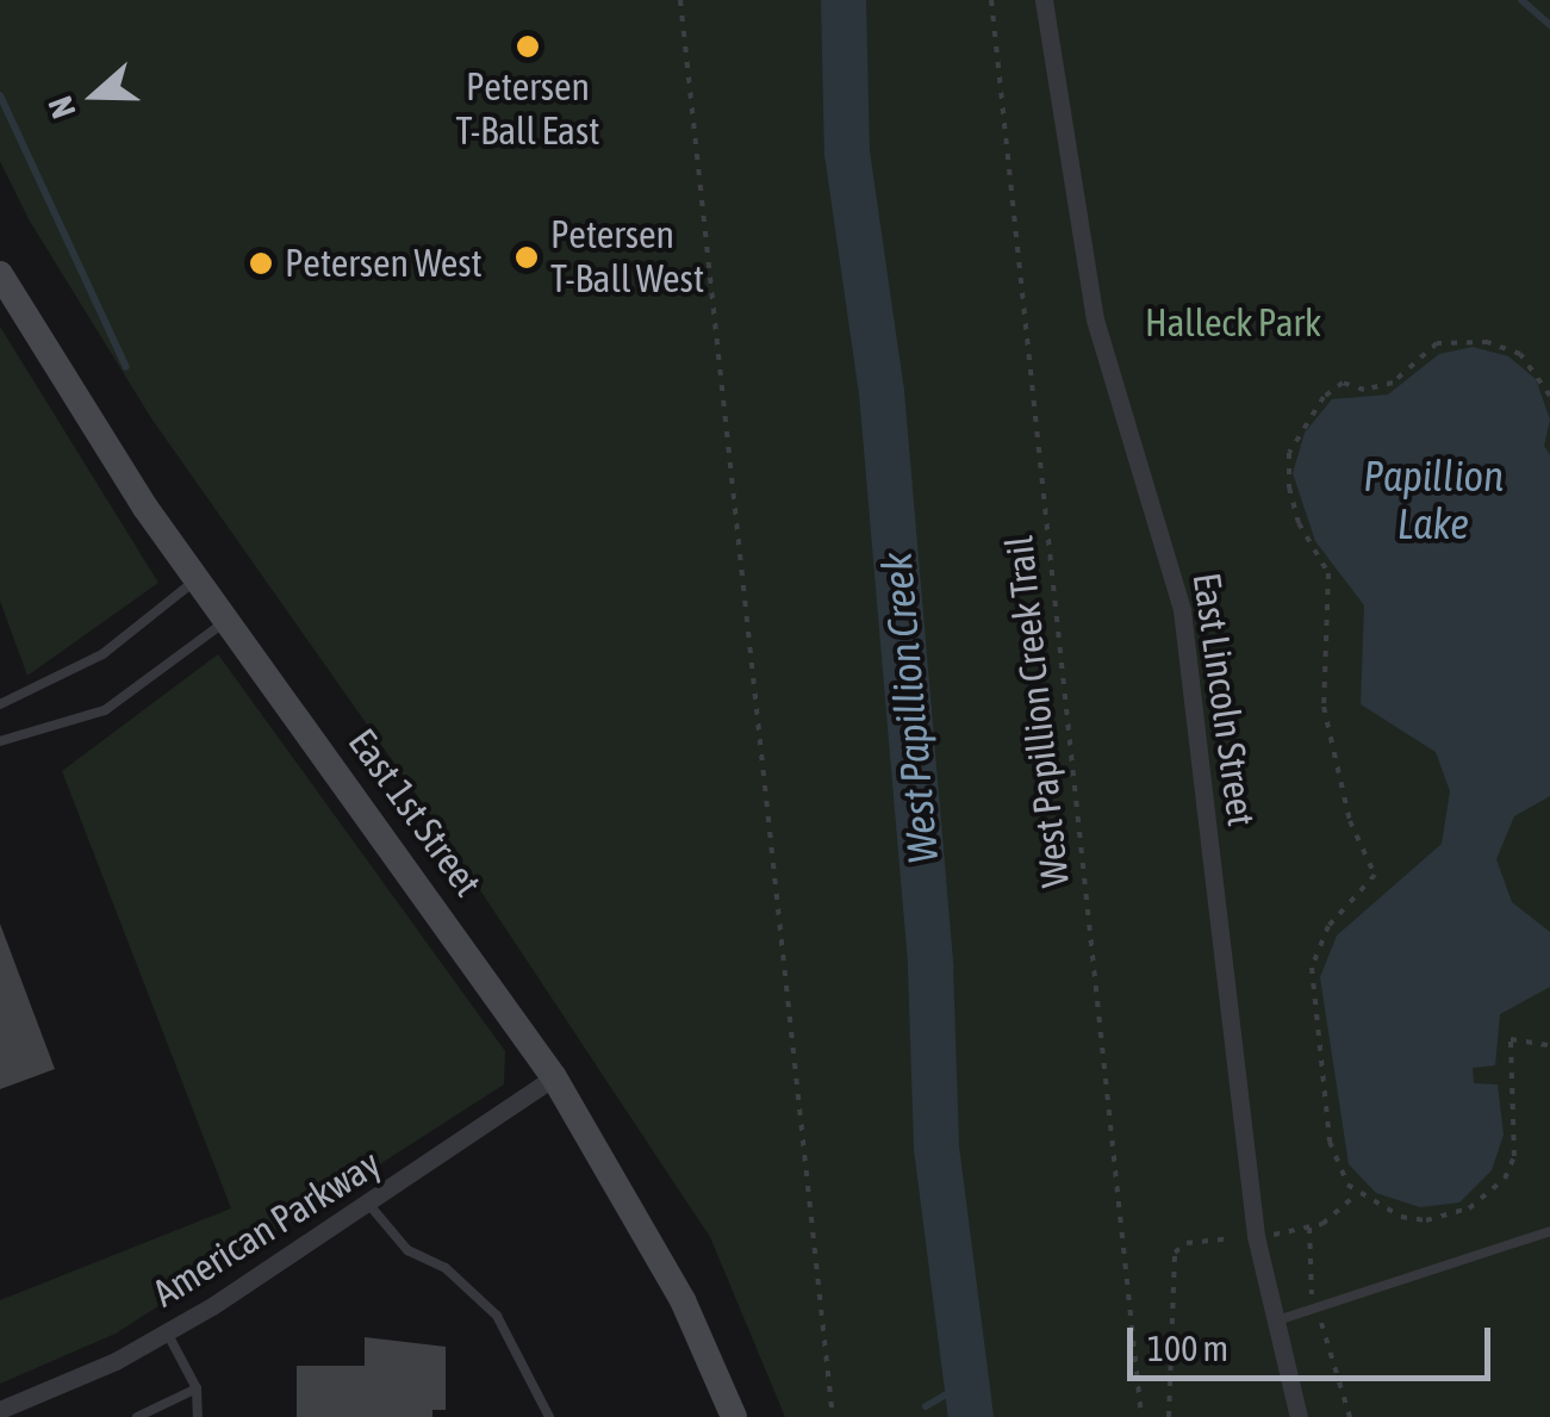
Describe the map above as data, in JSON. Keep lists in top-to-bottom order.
{
  "streets": {
    "main road": ["East 1st Street"],
    "street": ["East Lincoln Street", "American Parkway"],
    "path": ["West Papillion Creek Trail"]
  },
  "crossings": [
    ["East 1st Street", "American Parkway"]
  ],
  "water": ["Papillion Lake", "West Papillion Creek"],
  "parks": ["Halleck Park"],
  "places": ["Petersen T-Ball East", "Petersen T-Ball West", "Petersen West"],
  "scale_bar": "100 m",
  "north": "left"
}
